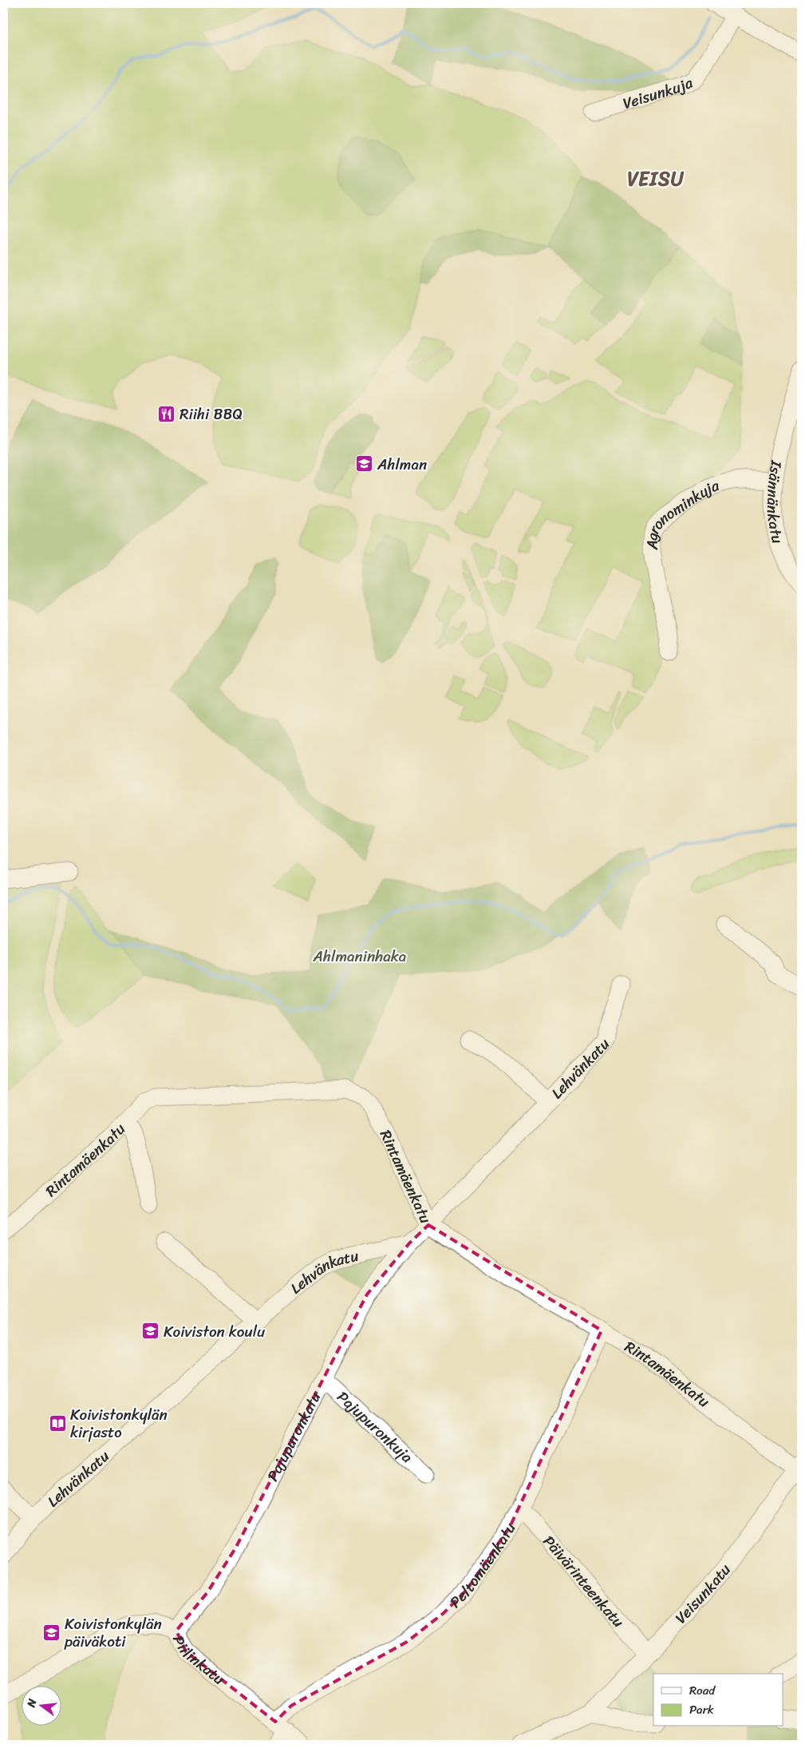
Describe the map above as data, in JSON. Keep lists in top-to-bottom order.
{
  "streets": {
    "street": [
      "Veisunkuja",
      "Isännänkatu",
      "Agronominkuja",
      "Lehvänkatu",
      "Rintamäenkatu",
      "Pajupuronkuja",
      "Pajupuronkatu",
      "Peltomäenkatu",
      "Päivärinteenkatu",
      "Veisunkatu",
      "Piilinkatu"
    ]
  },
  "crossings": [
    ["Isännänkatu", "Agronominkuja"],
    ["Lehvänkatu", "Rintamäenkatu"],
    ["Lehvänkatu", "Pajupuronkatu"],
    ["Rintamäenkatu", "Peltomäenkatu"],
    ["Rintamäenkatu", "Veisunkatu"],
    ["Pajupuronkuja", "Pajupuronkatu"],
    ["Pajupuronkatu", "Piilinkatu"],
    ["Peltomäenkatu", "Päivärinteenkatu"],
    ["Peltomäenkatu", "Piilinkatu"],
    ["Päivärinteenkatu", "Veisunkatu"]
  ],
  "districts": ["VEISU"],
  "parks": ["Ahlmaninhaka"],
  "places": {
    "restaurant": ["Riihi BBQ"],
    "school or university": ["Ahlman", "Koiviston koulu", "Koivistonkylän päiväkoti"],
    "library": ["Koivistonkylän kirjasto"]
  },
  "legend": ["Road", "Park"],
  "north": "left"
}
